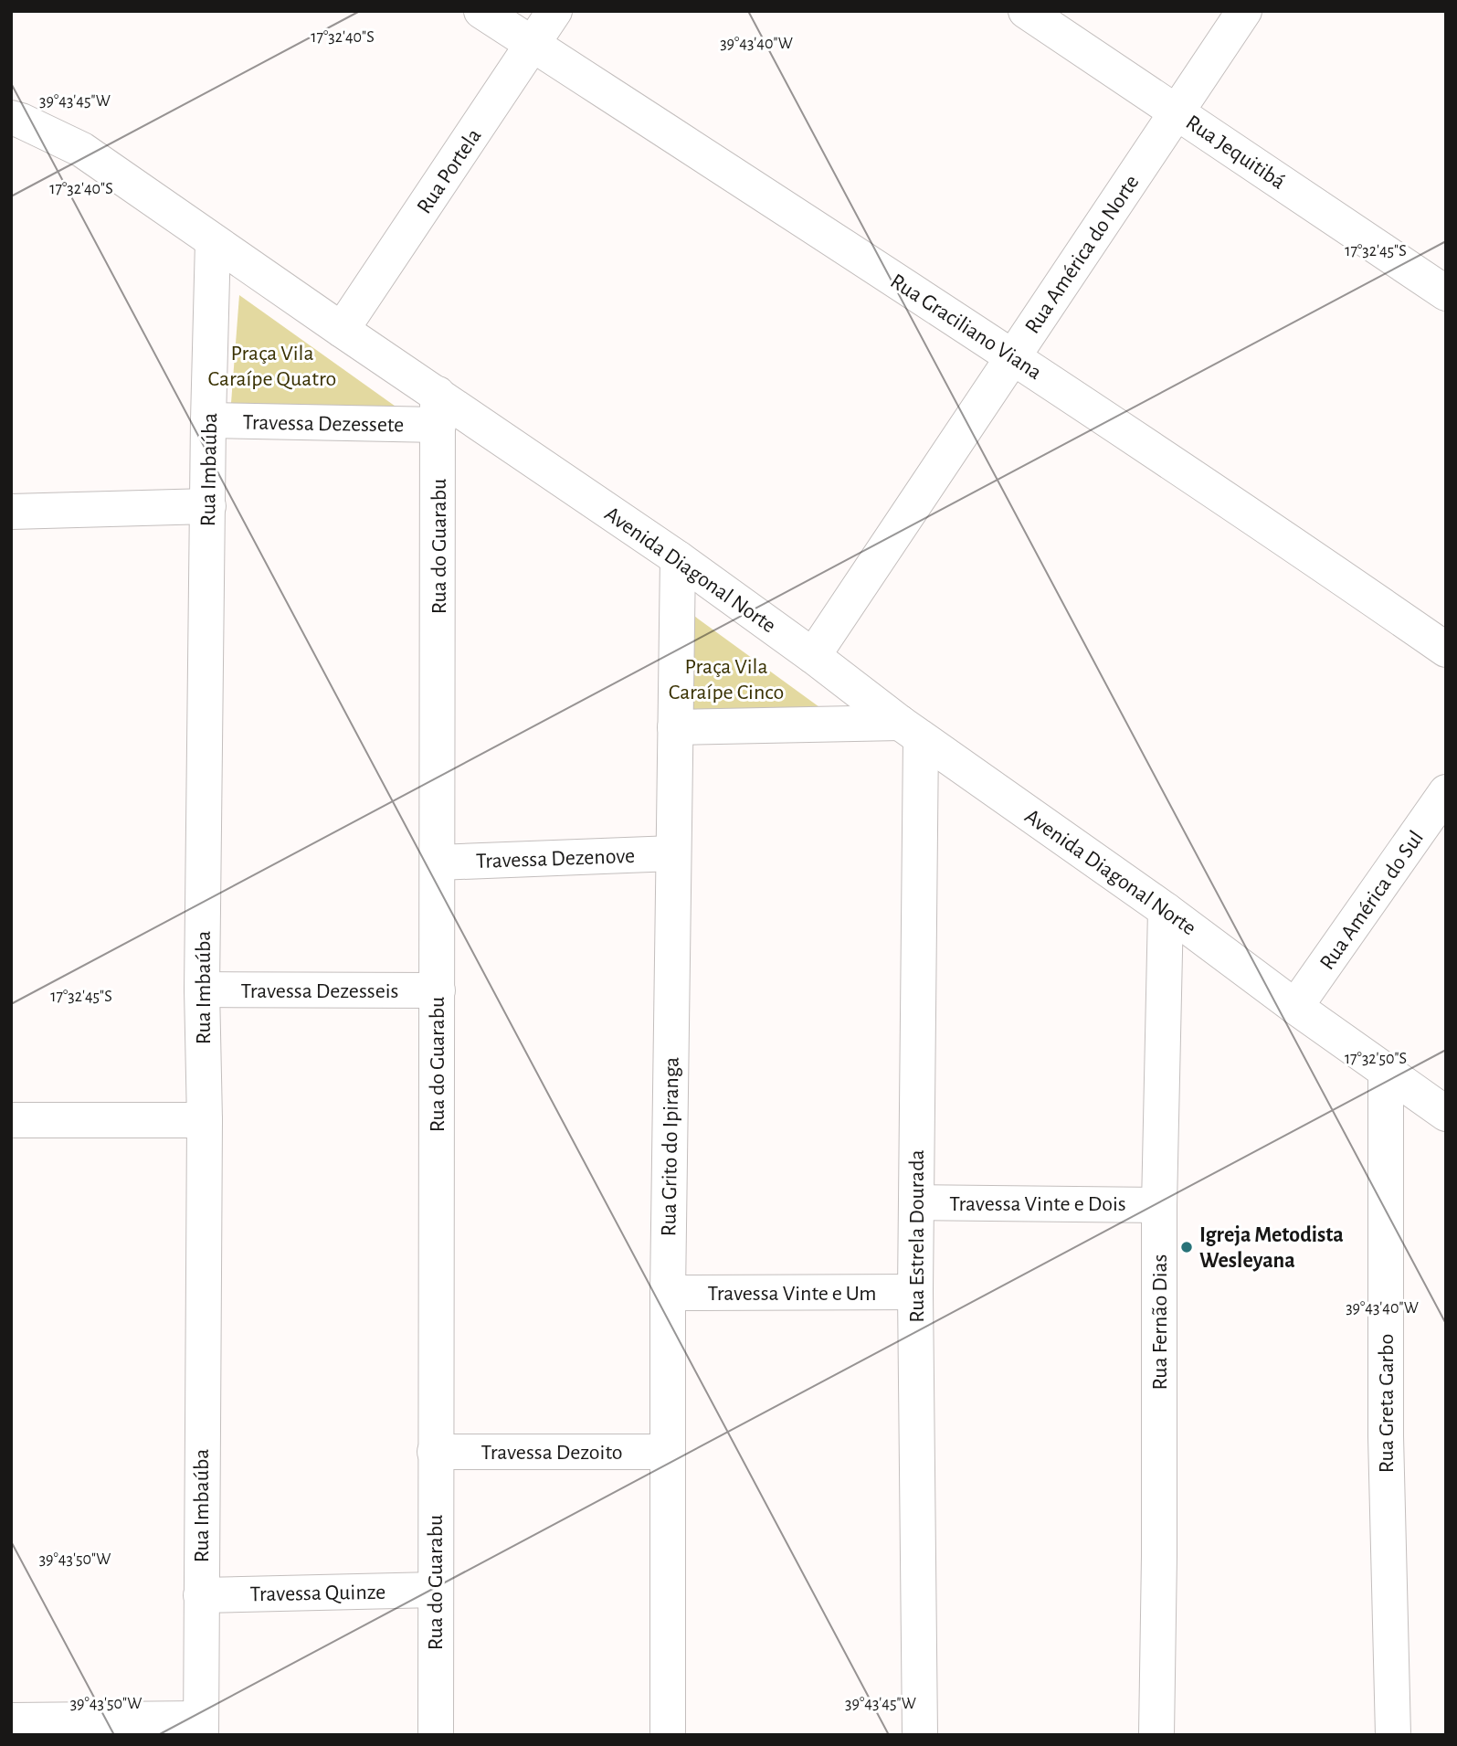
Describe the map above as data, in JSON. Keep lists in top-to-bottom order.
{
  "streets": {
    "street": [
      "Rua Jequitibá",
      "Rua Portela",
      "Rua América do Norte",
      "Rua Graciliano Viana",
      "Travessa Dezessete",
      "Rua Imbaúba",
      "Rua do Guarabu",
      "Avenida Diagonal Norte",
      "Travessa Dezenove",
      "Rua América do Sul",
      "Travessa Dezesseis",
      "Rua Grito do Ipiranga",
      "Travessa Vinte e Dois",
      "Rua Estrela Dourada",
      "Travessa Vinte e Um",
      "Rua Fernão Dias",
      "Rua Greta Garbo",
      "Travessa Dezoito",
      "Travessa Quinze"
    ]
  },
  "crossings": [
    ["Rua Jequitibá", "Rua América do Norte"],
    ["Rua Portela", "Rua Graciliano Viana"],
    ["Rua Portela", "Avenida Diagonal Norte"],
    ["Rua América do Norte", "Rua Graciliano Viana"],
    ["Rua América do Norte", "Avenida Diagonal Norte"],
    ["Travessa Dezessete", "Rua Imbaúba"],
    ["Travessa Dezessete", "Rua do Guarabu"],
    ["Travessa Dezessete", "Avenida Diagonal Norte"],
    ["Rua Imbaúba", "Avenida Diagonal Norte"],
    ["Rua Imbaúba", "Travessa Dezesseis"],
    ["Rua Imbaúba", "Travessa Quinze"],
    ["Rua do Guarabu", "Avenida Diagonal Norte"],
    ["Rua do Guarabu", "Travessa Dezenove"],
    ["Rua do Guarabu", "Travessa Dezesseis"],
    ["Rua do Guarabu", "Travessa Dezoito"],
    ["Rua do Guarabu", "Travessa Quinze"],
    ["Avenida Diagonal Norte", "Rua América do Sul"],
    ["Avenida Diagonal Norte", "Rua Grito do Ipiranga"],
    ["Avenida Diagonal Norte", "Rua Estrela Dourada"],
    ["Avenida Diagonal Norte", "Rua Fernão Dias"],
    ["Avenida Diagonal Norte", "Rua Greta Garbo"],
    ["Travessa Dezenove", "Rua Grito do Ipiranga"],
    ["Rua Grito do Ipiranga", "Travessa Vinte e Um"],
    ["Rua Grito do Ipiranga", "Travessa Dezoito"],
    ["Travessa Vinte e Dois", "Rua Estrela Dourada"],
    ["Travessa Vinte e Dois", "Rua Fernão Dias"],
    ["Rua Estrela Dourada", "Travessa Vinte e Um"]
  ],
  "parks": ["Praça Vila Caraípe Quatro", "Praça Vila Caraípe Cinco"],
  "places": ["Igreja Metodista Wesleyana"],
  "coordinates": [
    "17°32'40\"S",
    "39°43'40\"W",
    "39°43'45\"W",
    "17°32'45\"S",
    "17°32'50\"S",
    "39°43'50\"W"
  ]
}
